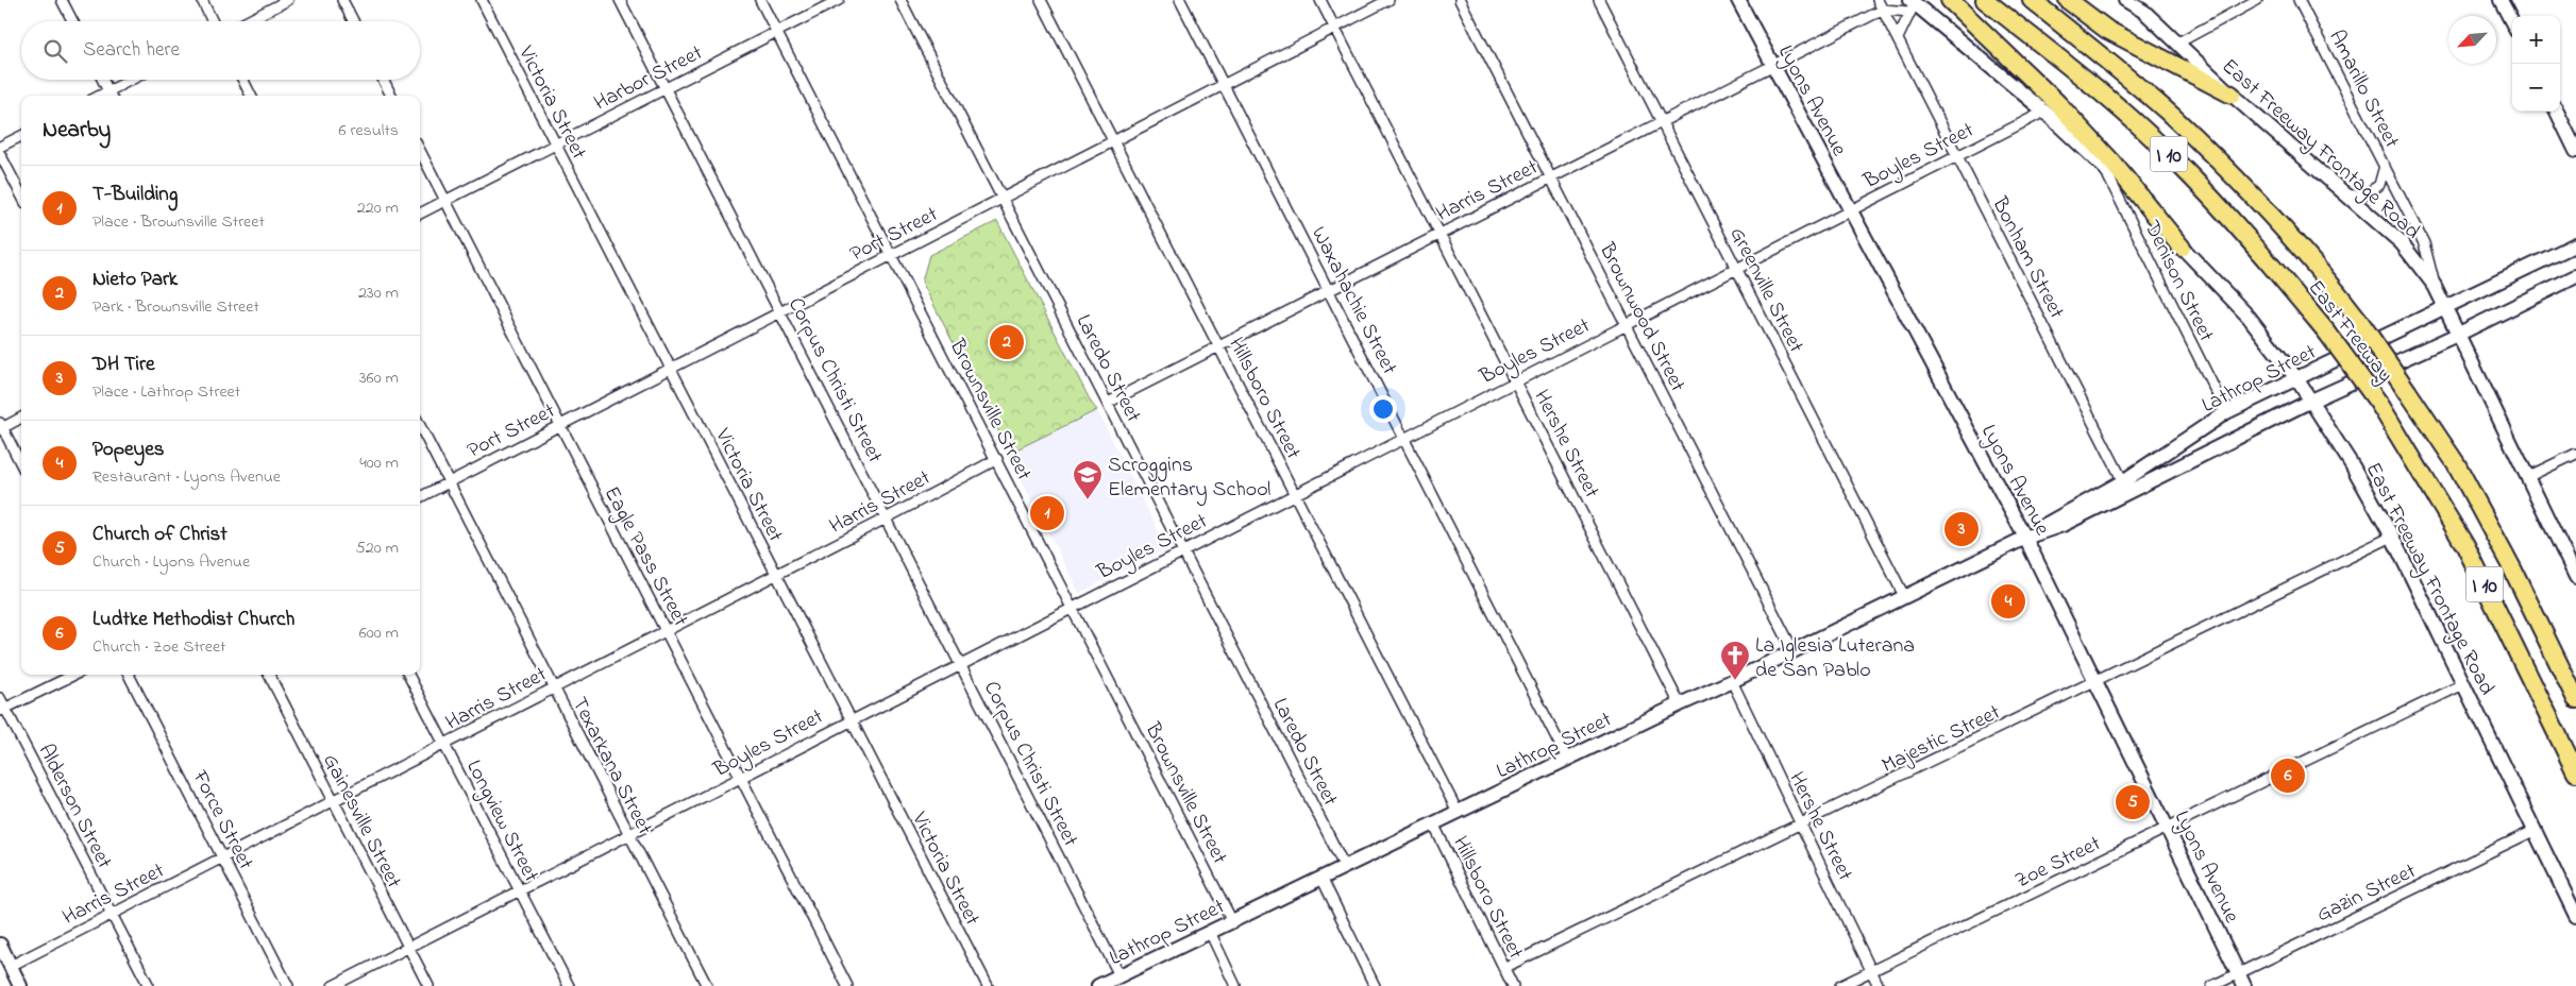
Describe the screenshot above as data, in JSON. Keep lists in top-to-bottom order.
{
  "streets": {
    "highway": ["I 10", "East Freeway"],
    "street": [
      "Harbor Street",
      "Amarillo Street",
      "Lyons Avenue",
      "Victoria Street",
      "East Freeway Frontage Road",
      "Boyles Street",
      "Harris Street",
      "Port Street",
      "Bonham Street",
      "Denison Street",
      "Greenville Street",
      "Waxahachie Street",
      "Brownwood Street",
      "Laredo Street",
      "Lathrop Street",
      "Corpus Christi Street",
      "Hillsboro Street",
      "Brownsville Street",
      "Hershe Street",
      "Eagle Pass Street",
      "Majestic Street",
      "Texarkana Street",
      "Alderson Street",
      "Force Street",
      "Gainesville Street",
      "Longview Street",
      "Zoe Street",
      "Gazin Street"
    ]
  },
  "crossings": [
    ["Harbor Street", "Victoria Street"],
    ["Harbor Street", "Corpus Christi Street"],
    ["Harbor Street", "Brownsville Street"],
    ["Harbor Street", "Eagle Pass Street"],
    ["Amarillo Street", "East Freeway Frontage Road"],
    ["Lyons Avenue", "Boyles Street"],
    ["Lyons Avenue", "Harris Street"],
    ["Lyons Avenue", "Lathrop Street"],
    ["Lyons Avenue", "Majestic Street"],
    ["Lyons Avenue", "Zoe Street"],
    ["Lyons Avenue", "Gazin Street"],
    ["Victoria Street", "Boyles Street"],
    ["Victoria Street", "Harris Street"],
    ["Victoria Street", "Port Street"],
    ["East Freeway Frontage Road", "Boyles Street"],
    ["East Freeway Frontage Road", "Denison Street"],
    ["East Freeway Frontage Road", "Lathrop Street"],
    ["East Freeway Frontage Road", "Majestic Street"],
    ["East Freeway Frontage Road", "Zoe Street"],
    ["East Freeway Frontage Road", "Gazin Street"],
    ["Boyles Street", "Bonham Street"],
    ["Boyles Street", "Greenville Street"],
    ["Boyles Street", "Waxahachie Street"],
    ["Boyles Street", "Brownwood Street"],
    ["Boyles Street", "Laredo Street"],
    ["Boyles Street", "Corpus Christi Street"],
    ["Boyles Street", "Hillsboro Street"],
    ["Boyles Street", "Brownsville Street"],
    ["Boyles Street", "Hershe Street"],
    ["Boyles Street", "Eagle Pass Street"],
    ["Boyles Street", "Texarkana Street"],
    ["Boyles Street", "Gainesville Street"],
    ["Boyles Street", "Longview Street"],
    ["Harris Street", "Bonham Street"],
    ["Harris Street", "Greenville Street"],
    ["Harris Street", "Waxahachie Street"],
    ["Harris Street", "Brownwood Street"],
    ["Harris Street", "Laredo Street"],
    ["Harris Street", "Corpus Christi Street"],
    ["Harris Street", "Hillsboro Street"],
    ["Harris Street", "Brownsville Street"],
    ["Harris Street", "Hershe Street"],
    ["Harris Street", "Eagle Pass Street"],
    ["Harris Street", "Texarkana Street"],
    ["Harris Street", "Alderson Street"],
    ["Harris Street", "Force Street"],
    ["Harris Street", "Gainesville Street"],
    ["Harris Street", "Longview Street"],
    ["Port Street", "Waxahachie Street"],
    ["Port Street", "Laredo Street"],
    ["Port Street", "Corpus Christi Street"],
    ["Port Street", "Hillsboro Street"],
    ["Port Street", "Brownsville Street"],
    ["Port Street", "Hershe Street"],
    ["Port Street", "Eagle Pass Street"],
    ["Port Street", "Texarkana Street"],
    ["Bonham Street", "Lathrop Street"],
    ["Denison Street", "Lathrop Street"],
    ["Greenville Street", "Lathrop Street"],
    ["Waxahachie Street", "Lathrop Street"],
    ["Brownwood Street", "Lathrop Street"],
    ["Laredo Street", "Lathrop Street"],
    ["Lathrop Street", "Corpus Christi Street"],
    ["Lathrop Street", "Hillsboro Street"],
    ["Lathrop Street", "Brownsville Street"],
    ["Lathrop Street", "Hershe Street"],
    ["Hillsboro Street", "Majestic Street"],
    ["Hershe Street", "Majestic Street"],
    ["Hershe Street", "Zoe Street"]
  ],
  "places": {
    "school or university": ["Scroggins Elementary School"],
    "church": ["La Iglesia Luterana de San Pablo"]
  },
  "north": "bottom left",
  "page": {
    "map_buttons": ["+", "−"],
    "search": "Search here",
    "heading": ["Nearby", "6 results"],
    "list": [
      {
        "mark": "1",
        "name": "T-Building",
        "note": "Place · Brownsville Street",
        "value": "220 m"
      },
      {
        "mark": "2",
        "name": "Nieto Park",
        "note": "Park · Brownsville Street",
        "value": "230 m"
      },
      {
        "mark": "3",
        "name": "DH Tire",
        "note": "Place · Lathrop Street",
        "value": "360 m"
      },
      {
        "mark": "4",
        "name": "Popeyes",
        "note": "Restaurant · Lyons Avenue",
        "value": "400 m"
      },
      {
        "mark": "5",
        "name": "Church of Christ",
        "note": "Church · Lyons Avenue",
        "value": "520 m"
      },
      {
        "mark": "6",
        "name": "Ludtke Methodist Church",
        "note": "Church · Zoe Street",
        "value": "600 m"
      }
    ],
    "pins": [
      "2",
      "1",
      "3",
      "4",
      "6",
      "5"
    ]
  }
}
